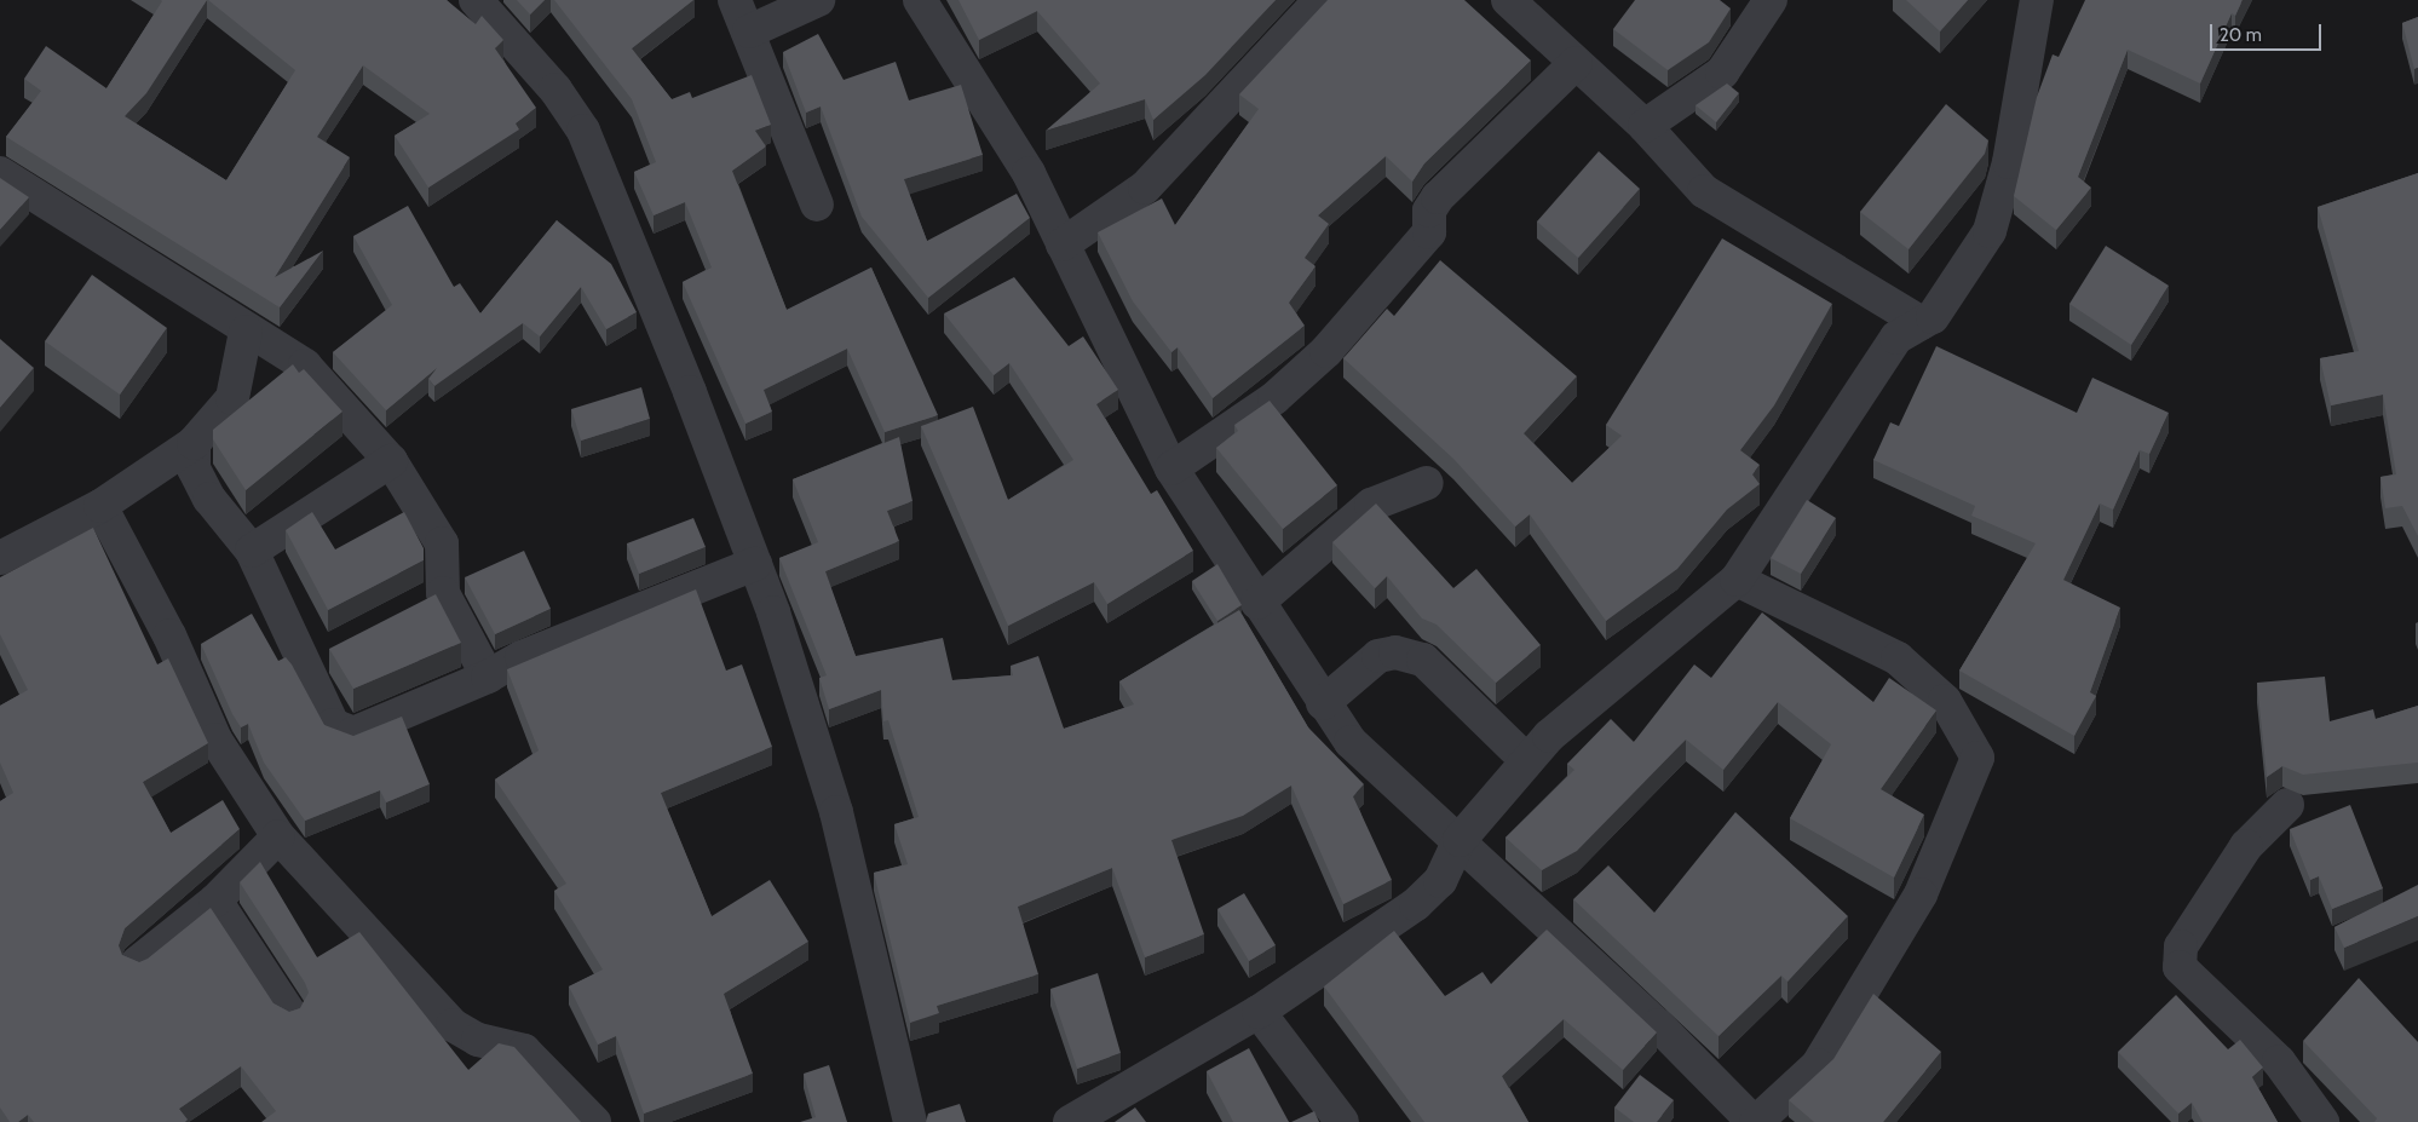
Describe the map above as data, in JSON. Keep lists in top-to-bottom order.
{
  "scale_bar": "20 m"
}
